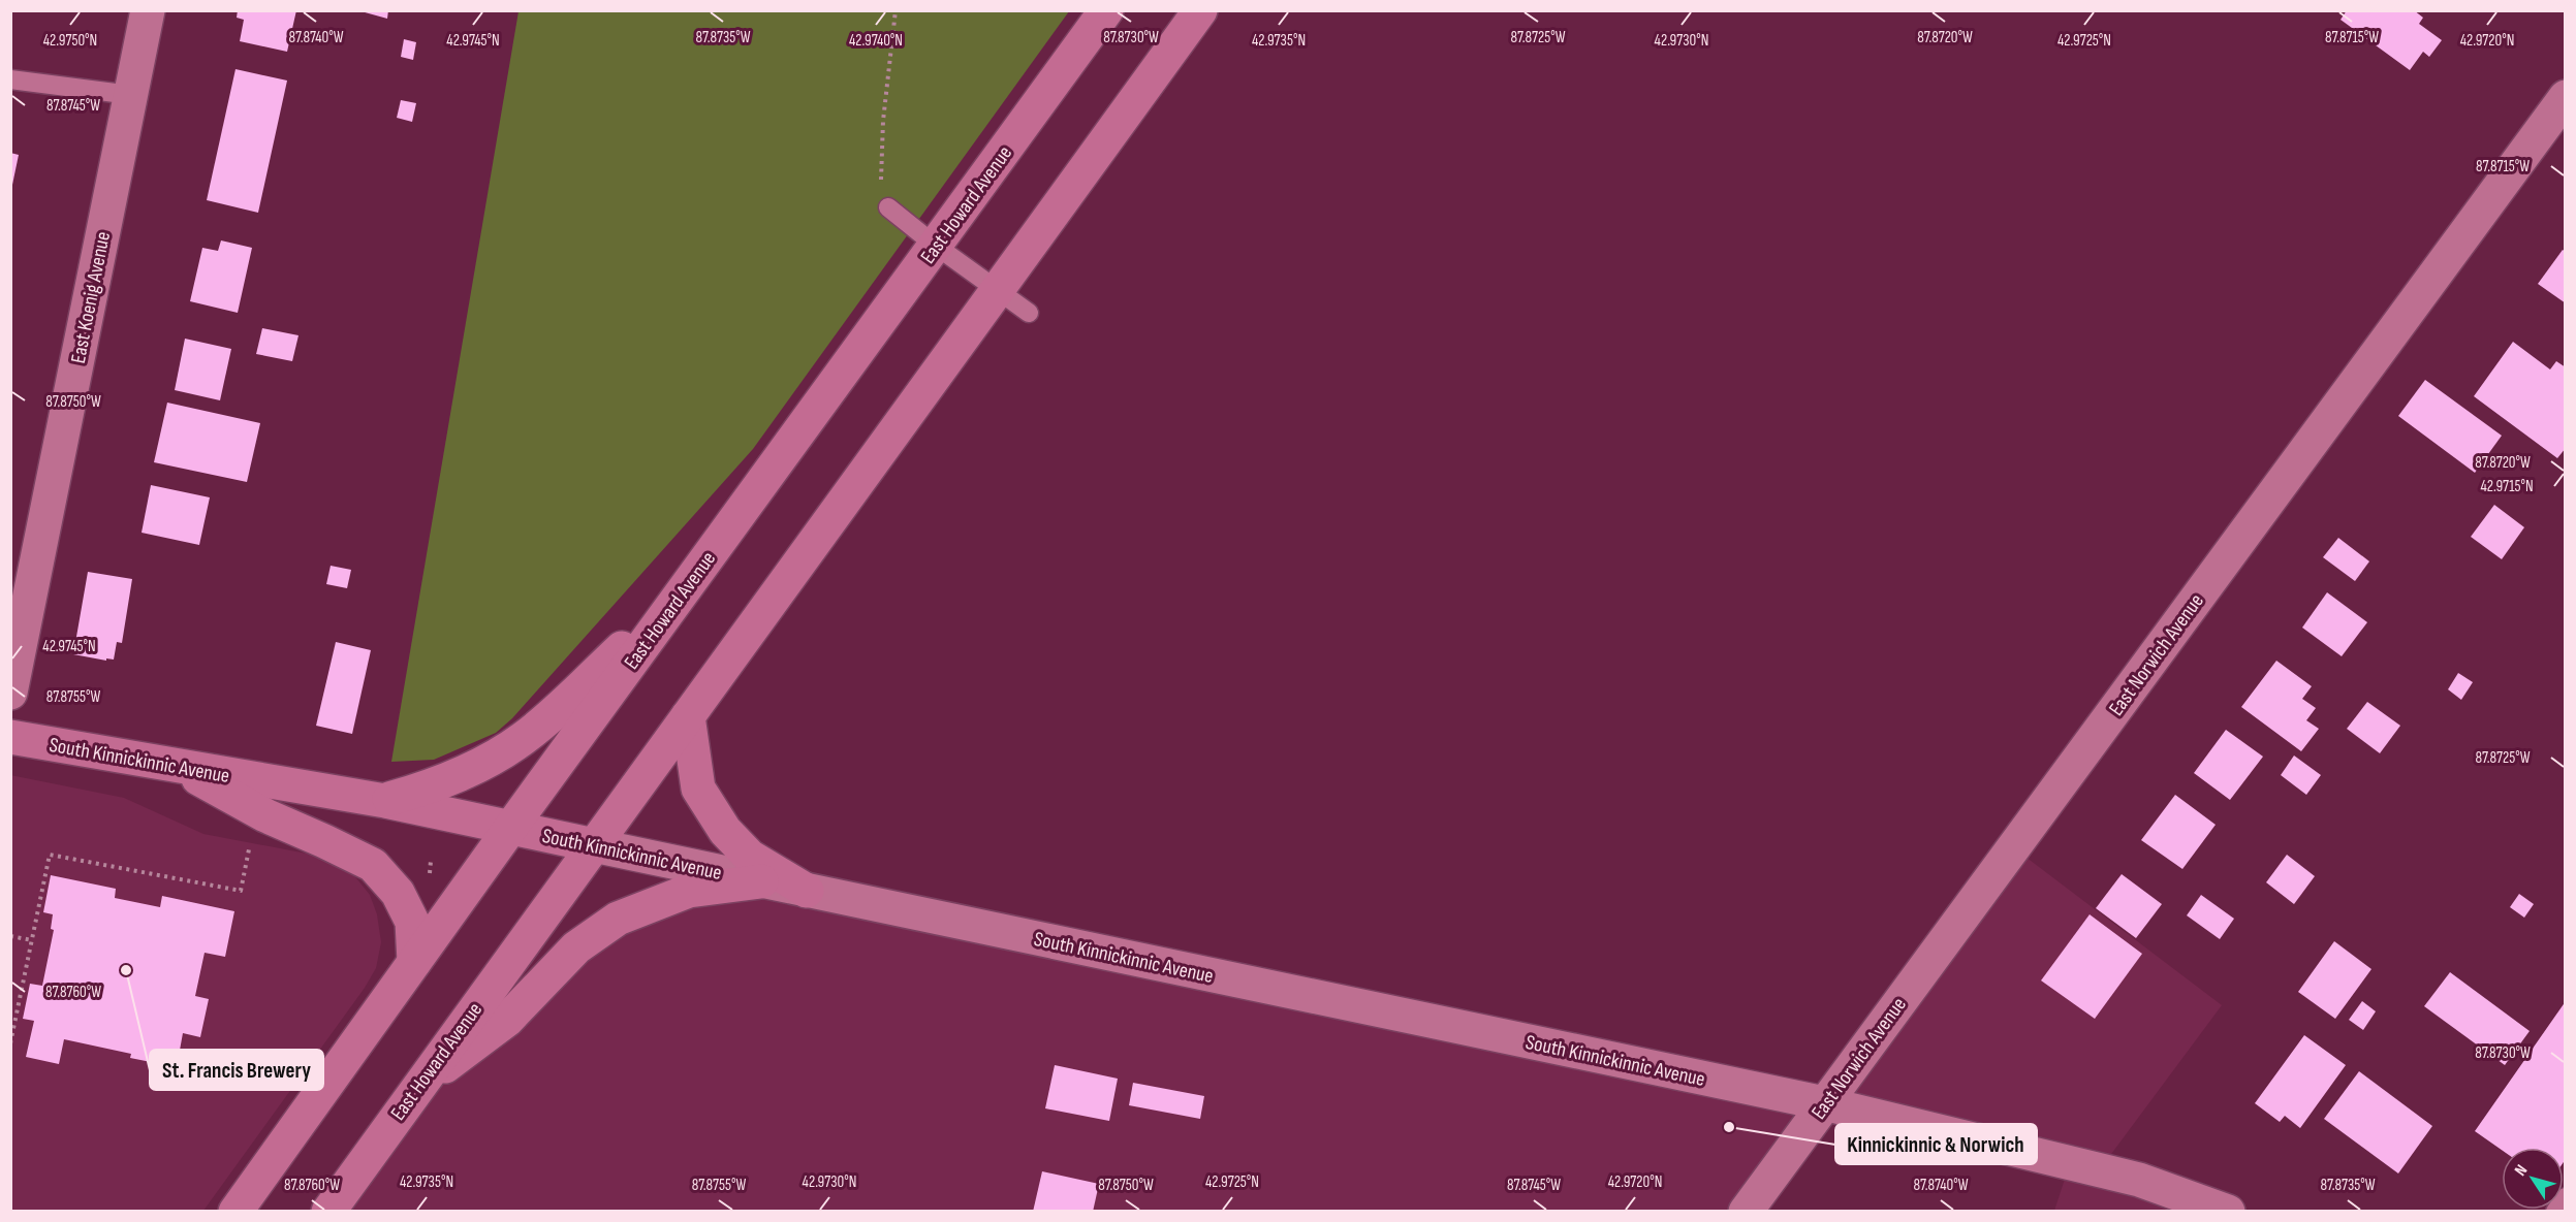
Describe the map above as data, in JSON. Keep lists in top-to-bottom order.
{
  "streets": {
    "main road": ["East Howard Avenue", "South Kinnickinnic Avenue"],
    "street": ["East Koenig Avenue", "East Norwich Avenue"]
  },
  "crossings": [
    ["East Howard Avenue", "South Kinnickinnic Avenue"],
    ["East Norwich Avenue", "South Kinnickinnic Avenue"]
  ],
  "places": ["St. Francis Brewery", "Kinnickinnic & Norwich"],
  "north": "top left",
  "coordinates": [
    "87.8720°W",
    "87.8740°W",
    "87.8735°W",
    "87.8730°W",
    "87.8725°W",
    "87.8715°W",
    "42.9720°N",
    "42.9750°N",
    "42.9745°N",
    "42.9740°N",
    "42.9735°N",
    "42.9730°N",
    "42.9725°N",
    "87.8745°W",
    "87.8750°W",
    "42.9715°N",
    "87.8755°W",
    "87.8760°W"
  ]
}
